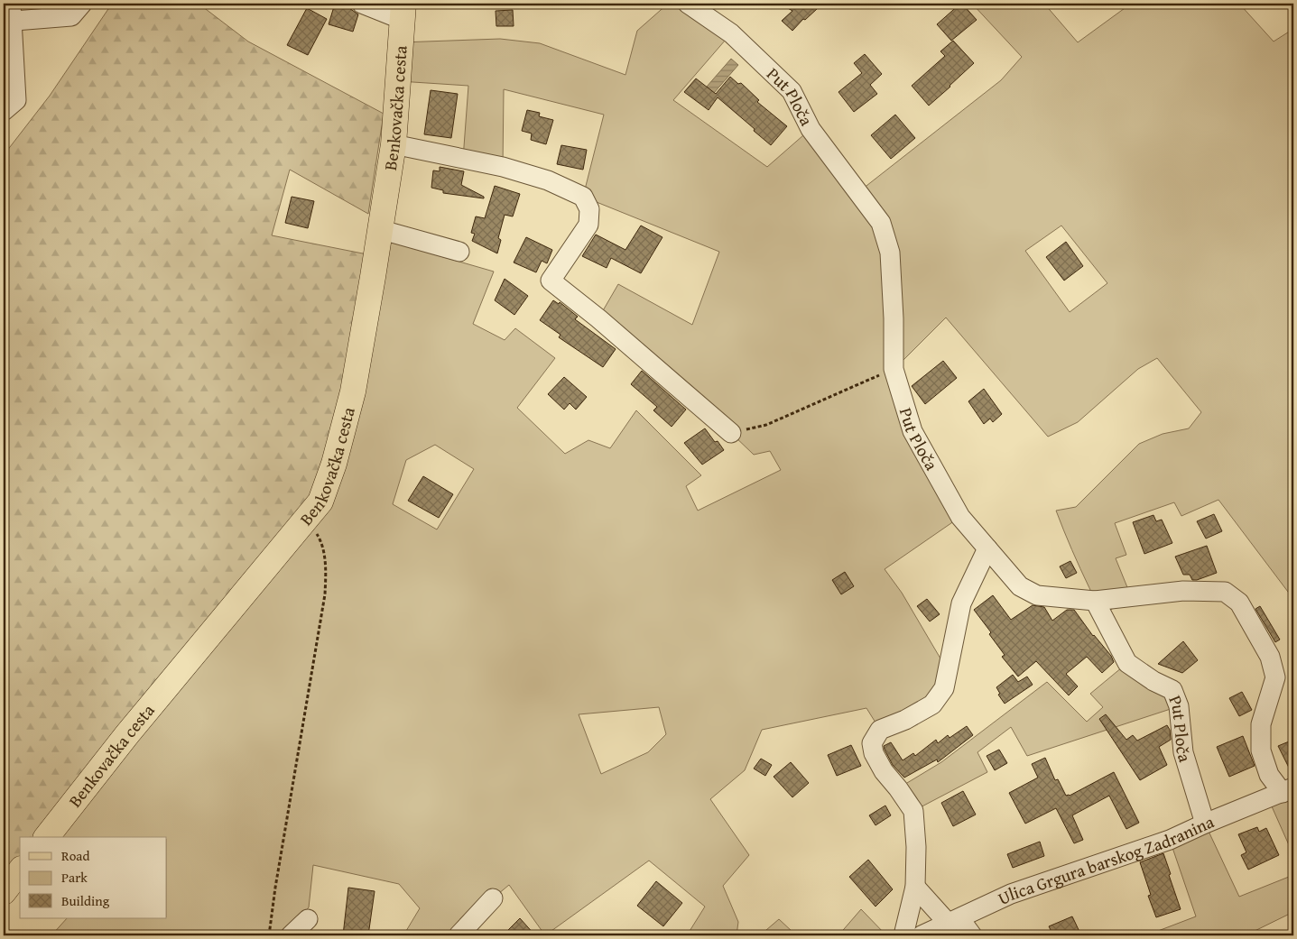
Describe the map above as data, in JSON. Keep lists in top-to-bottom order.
{
  "streets": {
    "main road": ["Benkovačka cesta"],
    "street": ["Put Ploča", "Ulica Grgura barskog Zadranina"]
  },
  "crossings": [
    ["Put Ploča", "Ulica Grgura barskog Zadranina"]
  ],
  "legend": ["Road", "Park", "Building"]
}
